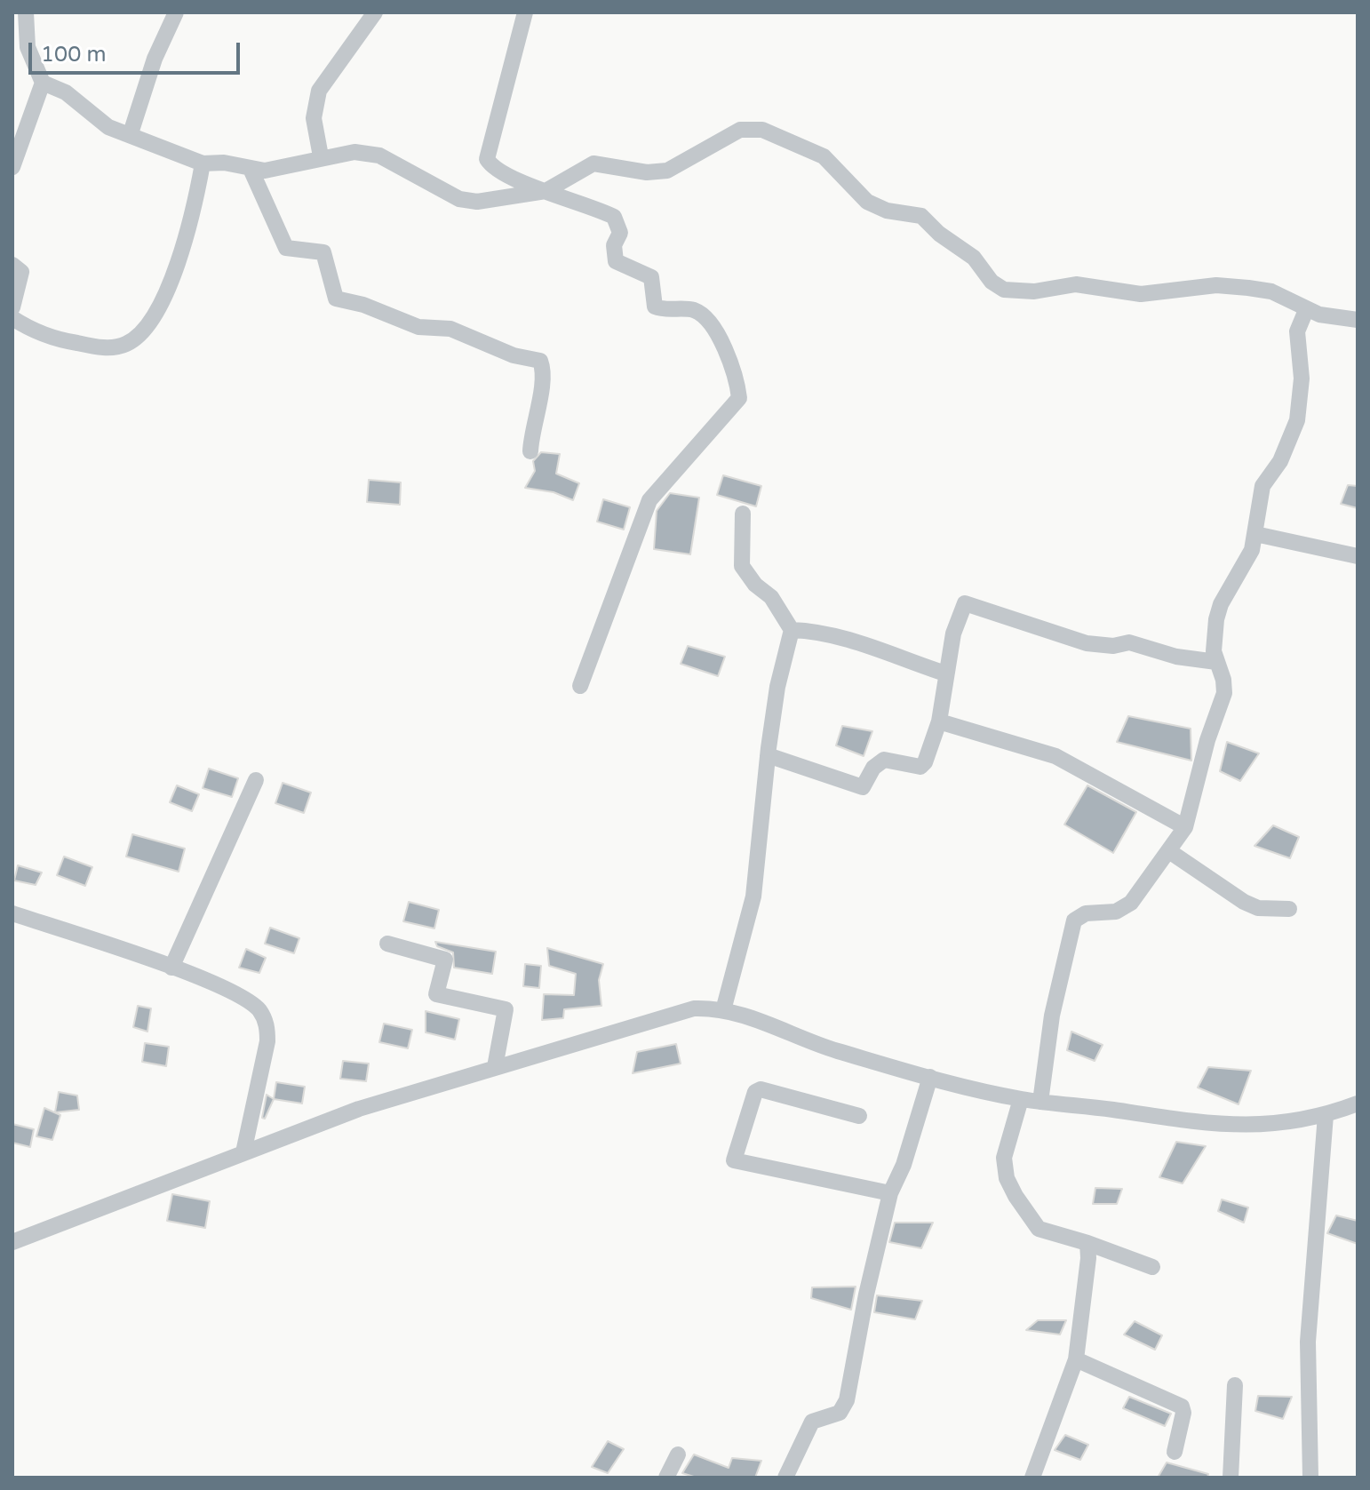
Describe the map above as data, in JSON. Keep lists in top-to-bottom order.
{
  "scale_bar": "100 m"
}
